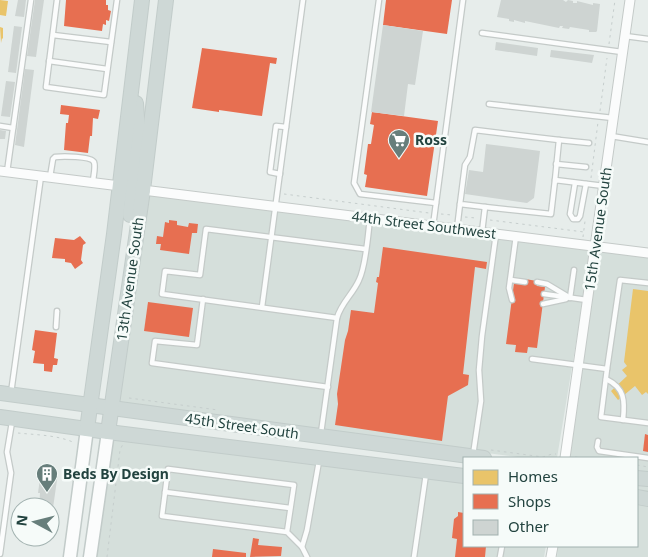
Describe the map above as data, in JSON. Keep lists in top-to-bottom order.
{
  "streets": {
    "main road": ["13th Avenue South", "45th Street South"],
    "street": ["44th Street Southwest", "15th Avenue South"]
  },
  "crossings": [
    ["44th Street Southwest", "15th Avenue South"],
    ["44th Street Southwest", "13th Avenue South"],
    ["13th Avenue South", "45th Street South"]
  ],
  "places": {
    "supermarket": ["Ross"],
    "building": ["Beds By Design"]
  },
  "legend": ["Homes", "Shops", "Other"],
  "north": "left"
}
